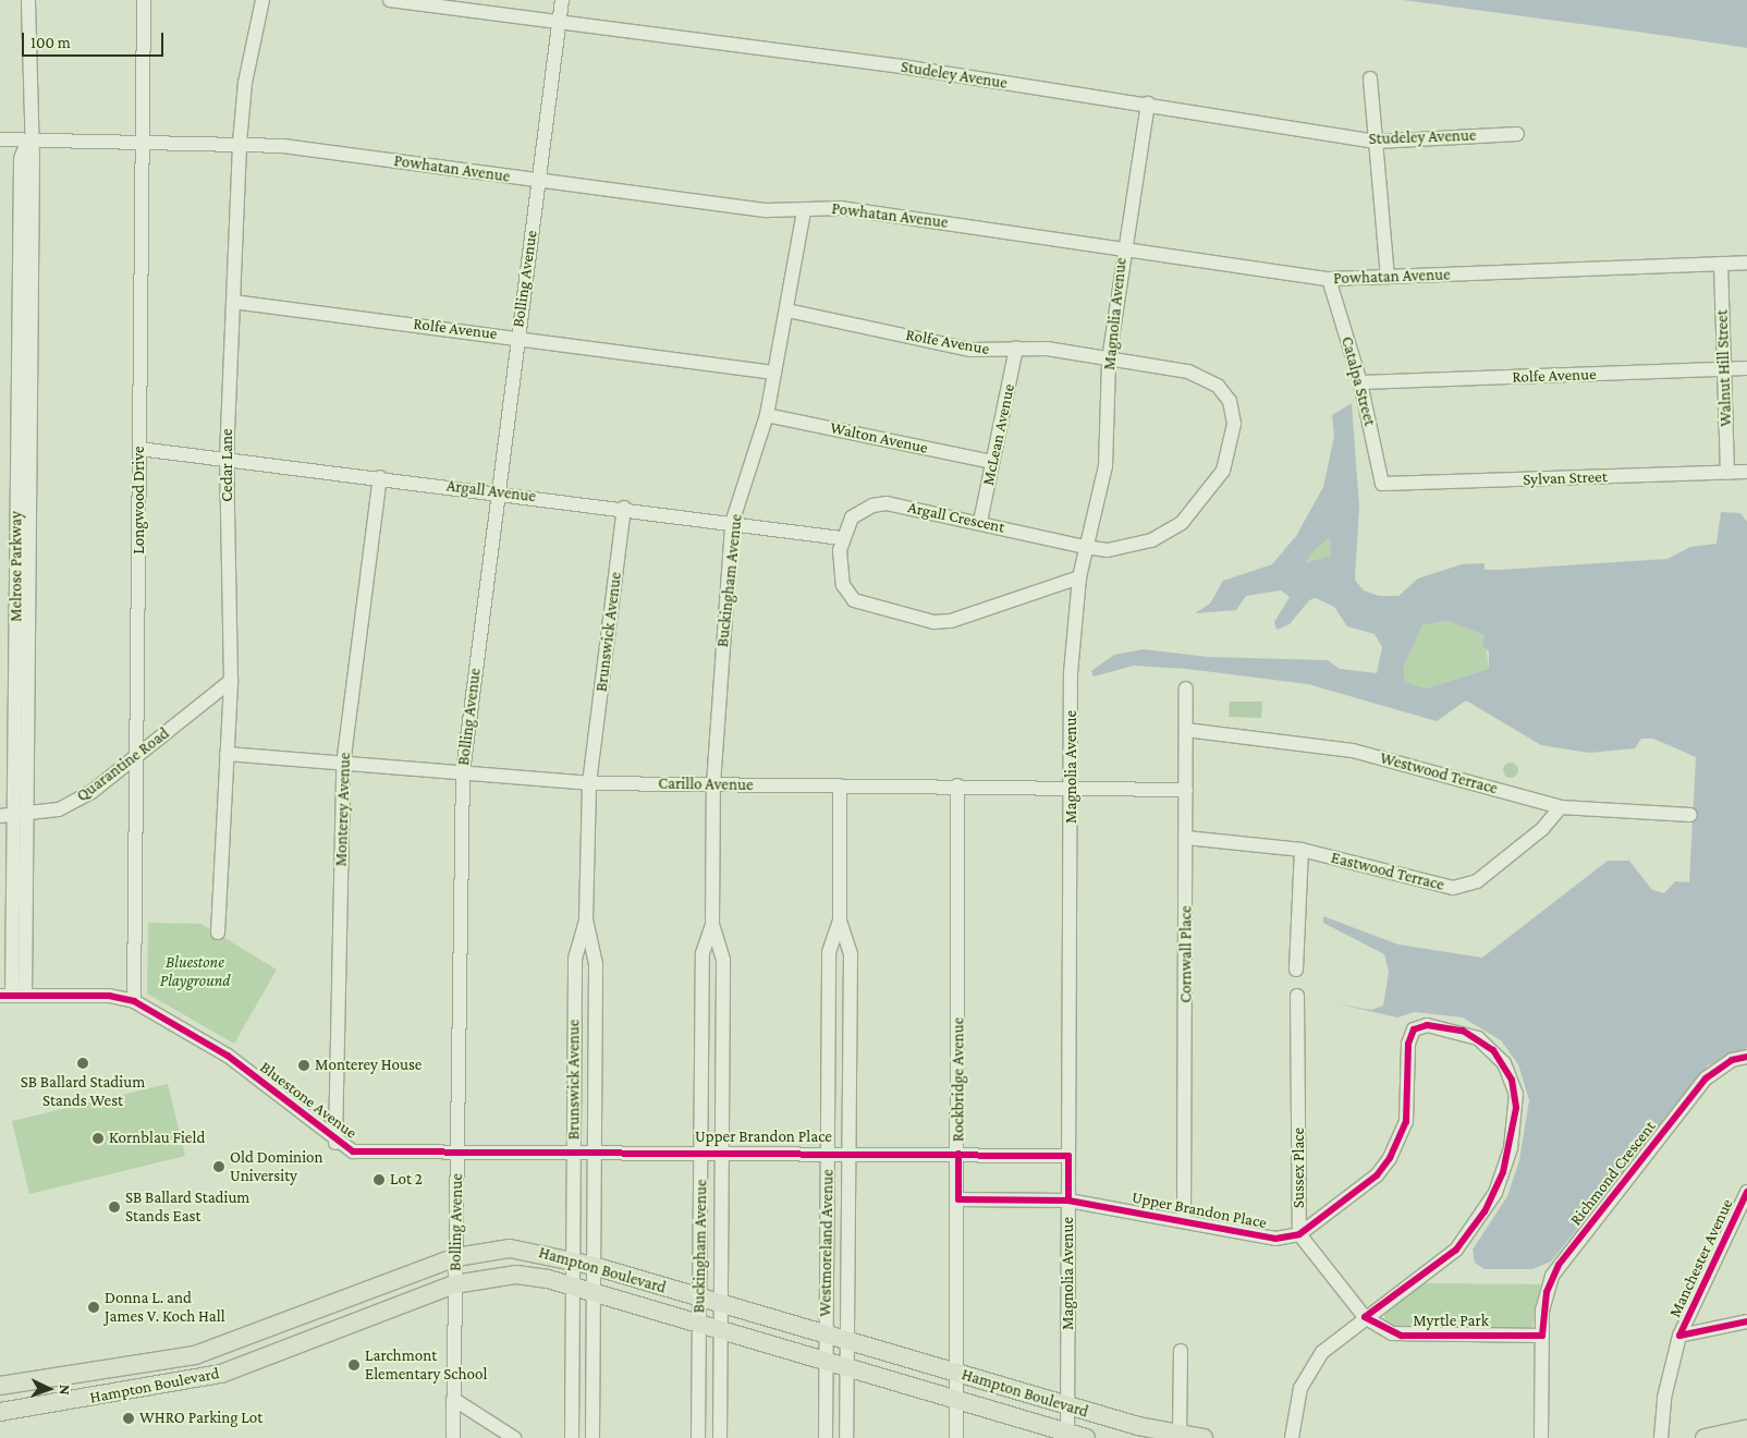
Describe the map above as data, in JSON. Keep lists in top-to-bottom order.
{
  "streets": {
    "main road": ["Hampton Boulevard"],
    "street": [
      "Studeley Avenue",
      "Powhatan Avenue",
      "Bolling Avenue",
      "Magnolia Avenue",
      "Rolfe Avenue",
      "Walnut Hill Street",
      "Catalpa Street",
      "McLean Avenue",
      "Walton Avenue",
      "Cedar Lane",
      "Sylvan Street",
      "Argall Avenue",
      "Longwood Drive",
      "Argall Crescent",
      "Melrose Parkway",
      "Buckingham Avenue",
      "Brunswick Avenue",
      "Quarantine Road",
      "Westwood Terrace",
      "Carillo Avenue",
      "Monterey Avenue",
      "Eastwood Terrace",
      "Cornwall Place",
      "Rockbridge Avenue",
      "Bluestone Avenue",
      "Upper Brandon Place",
      "Sussex Place",
      "Richmond Crescent",
      "Westmoreland Avenue",
      "Manchester Avenue",
      "Myrtle Park"
    ]
  },
  "crossings": [
    ["Studeley Avenue", "Bolling Avenue"],
    ["Studeley Avenue", "Magnolia Avenue"],
    ["Powhatan Avenue", "Bolling Avenue"],
    ["Powhatan Avenue", "Magnolia Avenue"],
    ["Powhatan Avenue", "Walnut Hill Street"],
    ["Powhatan Avenue", "Catalpa Street"],
    ["Powhatan Avenue", "Cedar Lane"],
    ["Powhatan Avenue", "Longwood Drive"],
    ["Powhatan Avenue", "Melrose Parkway"],
    ["Powhatan Avenue", "Buckingham Avenue"],
    ["Bolling Avenue", "Rolfe Avenue"],
    ["Bolling Avenue", "Argall Avenue"],
    ["Bolling Avenue", "Carillo Avenue"],
    ["Bolling Avenue", "Bluestone Avenue"],
    ["Bolling Avenue", "Upper Brandon Place"],
    ["Bolling Avenue", "Hampton Boulevard"],
    ["Magnolia Avenue", "Rolfe Avenue"],
    ["Magnolia Avenue", "Argall Crescent"],
    ["Magnolia Avenue", "Carillo Avenue"],
    ["Magnolia Avenue", "Upper Brandon Place"],
    ["Magnolia Avenue", "Hampton Boulevard"],
    ["Rolfe Avenue", "Walnut Hill Street"],
    ["Rolfe Avenue", "Catalpa Street"],
    ["Rolfe Avenue", "McLean Avenue"],
    ["Rolfe Avenue", "Cedar Lane"],
    ["Rolfe Avenue", "Argall Crescent"],
    ["Rolfe Avenue", "Buckingham Avenue"],
    ["Walnut Hill Street", "Sylvan Street"],
    ["Catalpa Street", "Sylvan Street"],
    ["McLean Avenue", "Walton Avenue"],
    ["McLean Avenue", "Argall Crescent"],
    ["Walton Avenue", "Buckingham Avenue"],
    ["Cedar Lane", "Argall Avenue"],
    ["Cedar Lane", "Quarantine Road"],
    ["Cedar Lane", "Carillo Avenue"],
    ["Argall Avenue", "Longwood Drive"],
    ["Argall Avenue", "Argall Crescent"],
    ["Argall Avenue", "Buckingham Avenue"],
    ["Argall Avenue", "Brunswick Avenue"],
    ["Argall Avenue", "Monterey Avenue"],
    ["Longwood Drive", "Quarantine Road"],
    ["Longwood Drive", "Bluestone Avenue"],
    ["Melrose Parkway", "Quarantine Road"],
    ["Melrose Parkway", "Bluestone Avenue"],
    ["Buckingham Avenue", "Carillo Avenue"],
    ["Buckingham Avenue", "Upper Brandon Place"],
    ["Buckingham Avenue", "Hampton Boulevard"],
    ["Brunswick Avenue", "Carillo Avenue"],
    ["Brunswick Avenue", "Upper Brandon Place"],
    ["Brunswick Avenue", "Hampton Boulevard"],
    ["Westwood Terrace", "Eastwood Terrace"],
    ["Westwood Terrace", "Cornwall Place"],
    ["Carillo Avenue", "Monterey Avenue"],
    ["Carillo Avenue", "Cornwall Place"],
    ["Carillo Avenue", "Rockbridge Avenue"],
    ["Carillo Avenue", "Westmoreland Avenue"],
    ["Monterey Avenue", "Bluestone Avenue"],
    ["Eastwood Terrace", "Cornwall Place"],
    ["Cornwall Place", "Upper Brandon Place"],
    ["Rockbridge Avenue", "Upper Brandon Place"],
    ["Rockbridge Avenue", "Hampton Boulevard"],
    ["Bluestone Avenue", "Upper Brandon Place"],
    ["Upper Brandon Place", "Sussex Place"],
    ["Upper Brandon Place", "Westmoreland Avenue"],
    ["Upper Brandon Place", "Myrtle Park"],
    ["Richmond Crescent", "Myrtle Park"],
    ["Westmoreland Avenue", "Hampton Boulevard"]
  ],
  "parks": ["Bluestone Playground"],
  "places": [
    "SB Ballard Stadium Stands West",
    "Monterey House",
    "Kornblau Field",
    "Old Dominion University",
    "Lot 2",
    "SB Ballard Stadium Stands East",
    "Donna L. and James V. Koch Hall",
    "Larchmont Elementary School",
    "WHRO Parking Lot"
  ],
  "scale_bar": "100 m",
  "north": "right"
}
